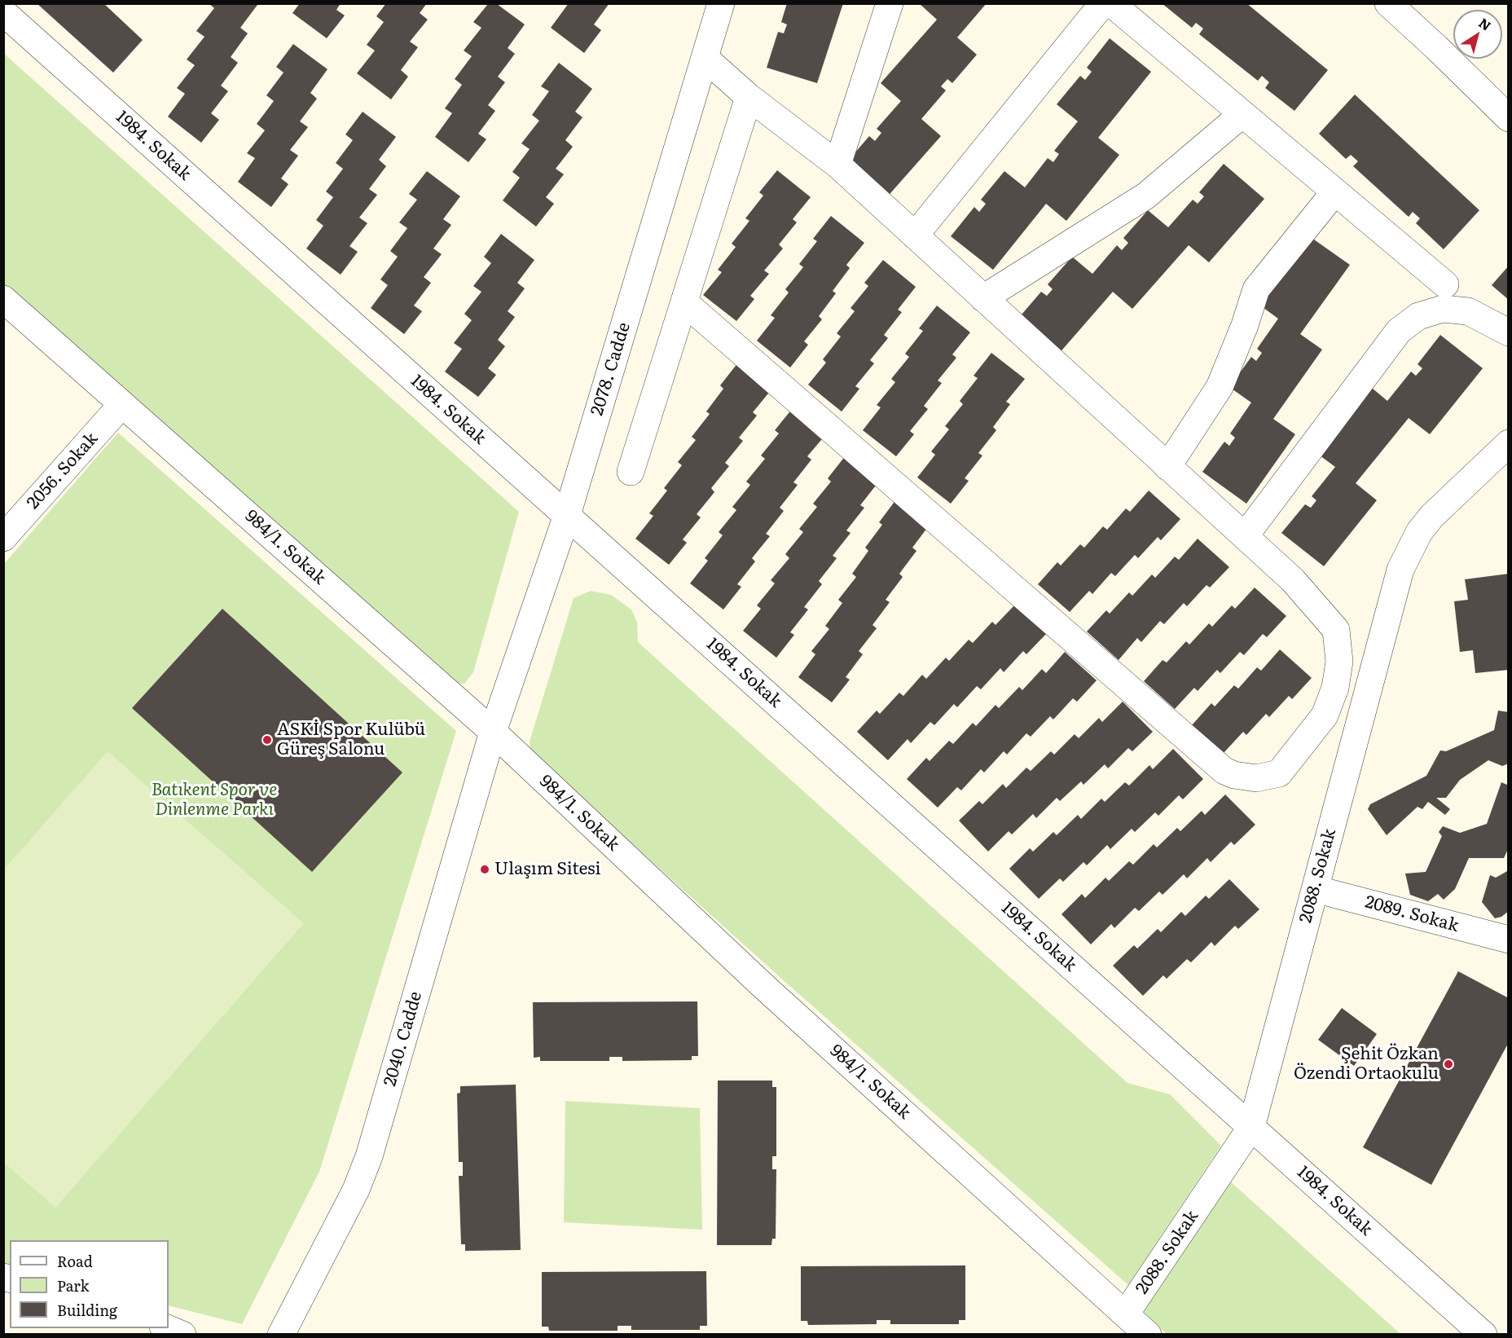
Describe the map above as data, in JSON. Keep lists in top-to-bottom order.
{
  "streets": {
    "street": [
      "1984. Sokak",
      "2078. Cadde",
      "2056. Sokak",
      "984/1. Sokak",
      "2088. Sokak",
      "2089. Sokak",
      "2040. Cadde"
    ]
  },
  "crossings": [
    ["1984. Sokak", "2078. Cadde"],
    ["1984. Sokak", "2088. Sokak"],
    ["2078. Cadde", "984/1. Sokak"],
    ["2078. Cadde", "2040. Cadde"],
    ["2056. Sokak", "984/1. Sokak"],
    ["984/1. Sokak", "2088. Sokak"],
    ["984/1. Sokak", "2040. Cadde"],
    ["2088. Sokak", "2089. Sokak"]
  ],
  "parks": ["Batıkent Spor ve Dinlenme Parkı"],
  "places": ["ASKİ Spor Kulübü Güreş Salonu", "Ulaşım Sitesi", "Şehit Özkan Özendi Ortaokulu"],
  "legend": ["Road", "Park", "Building"],
  "north": "top right"
}
